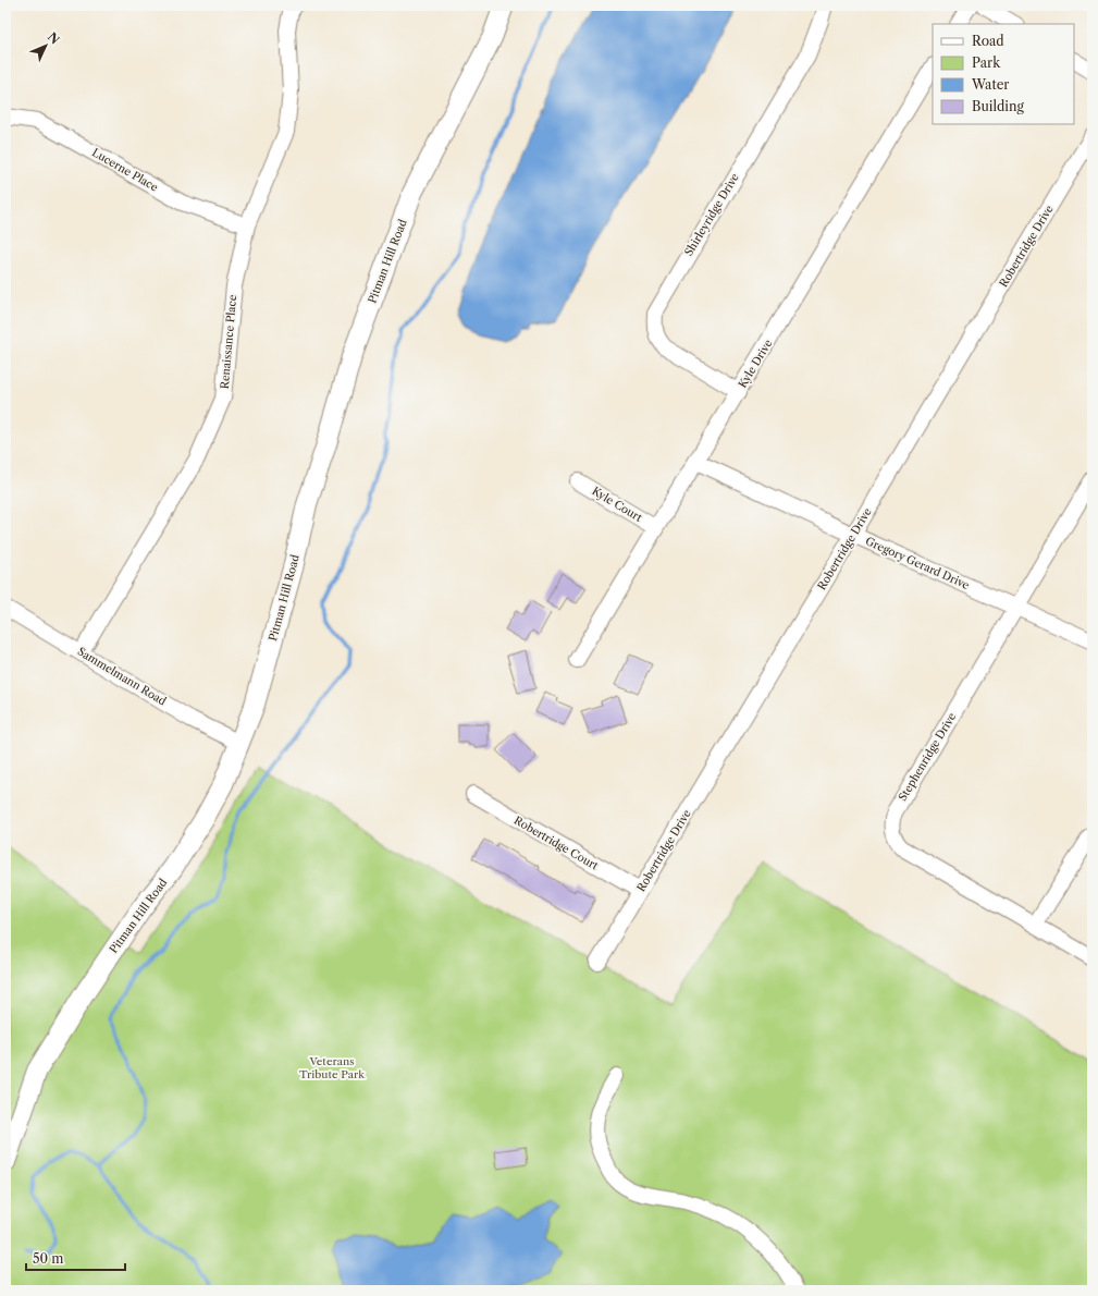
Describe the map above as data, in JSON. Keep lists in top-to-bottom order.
{
  "streets": {
    "main road": ["Pitman Hill Road"],
    "street": [
      "Lucerne Place",
      "Shirleyridge Drive",
      "Robertridge Drive",
      "Renaissance Place",
      "Kyle Drive",
      "Kyle Court",
      "Gregory Gerard Drive",
      "Sammelmann Road",
      "Stephenridge Drive",
      "Robertridge Court"
    ]
  },
  "crossings": [
    ["Lucerne Place", "Renaissance Place"],
    ["Shirleyridge Drive", "Kyle Drive"],
    ["Robertridge Drive", "Gregory Gerard Drive"],
    ["Robertridge Drive", "Robertridge Court"],
    ["Pitman Hill Road", "Sammelmann Road"],
    ["Renaissance Place", "Sammelmann Road"],
    ["Kyle Drive", "Kyle Court"],
    ["Kyle Drive", "Gregory Gerard Drive"],
    ["Gregory Gerard Drive", "Stephenridge Drive"]
  ],
  "parks": ["Veterans Tribute Park"],
  "legend": [
    "Road",
    "Park",
    "Water",
    "Building"
  ],
  "scale_bar": "50 m",
  "north": "top right"
}
